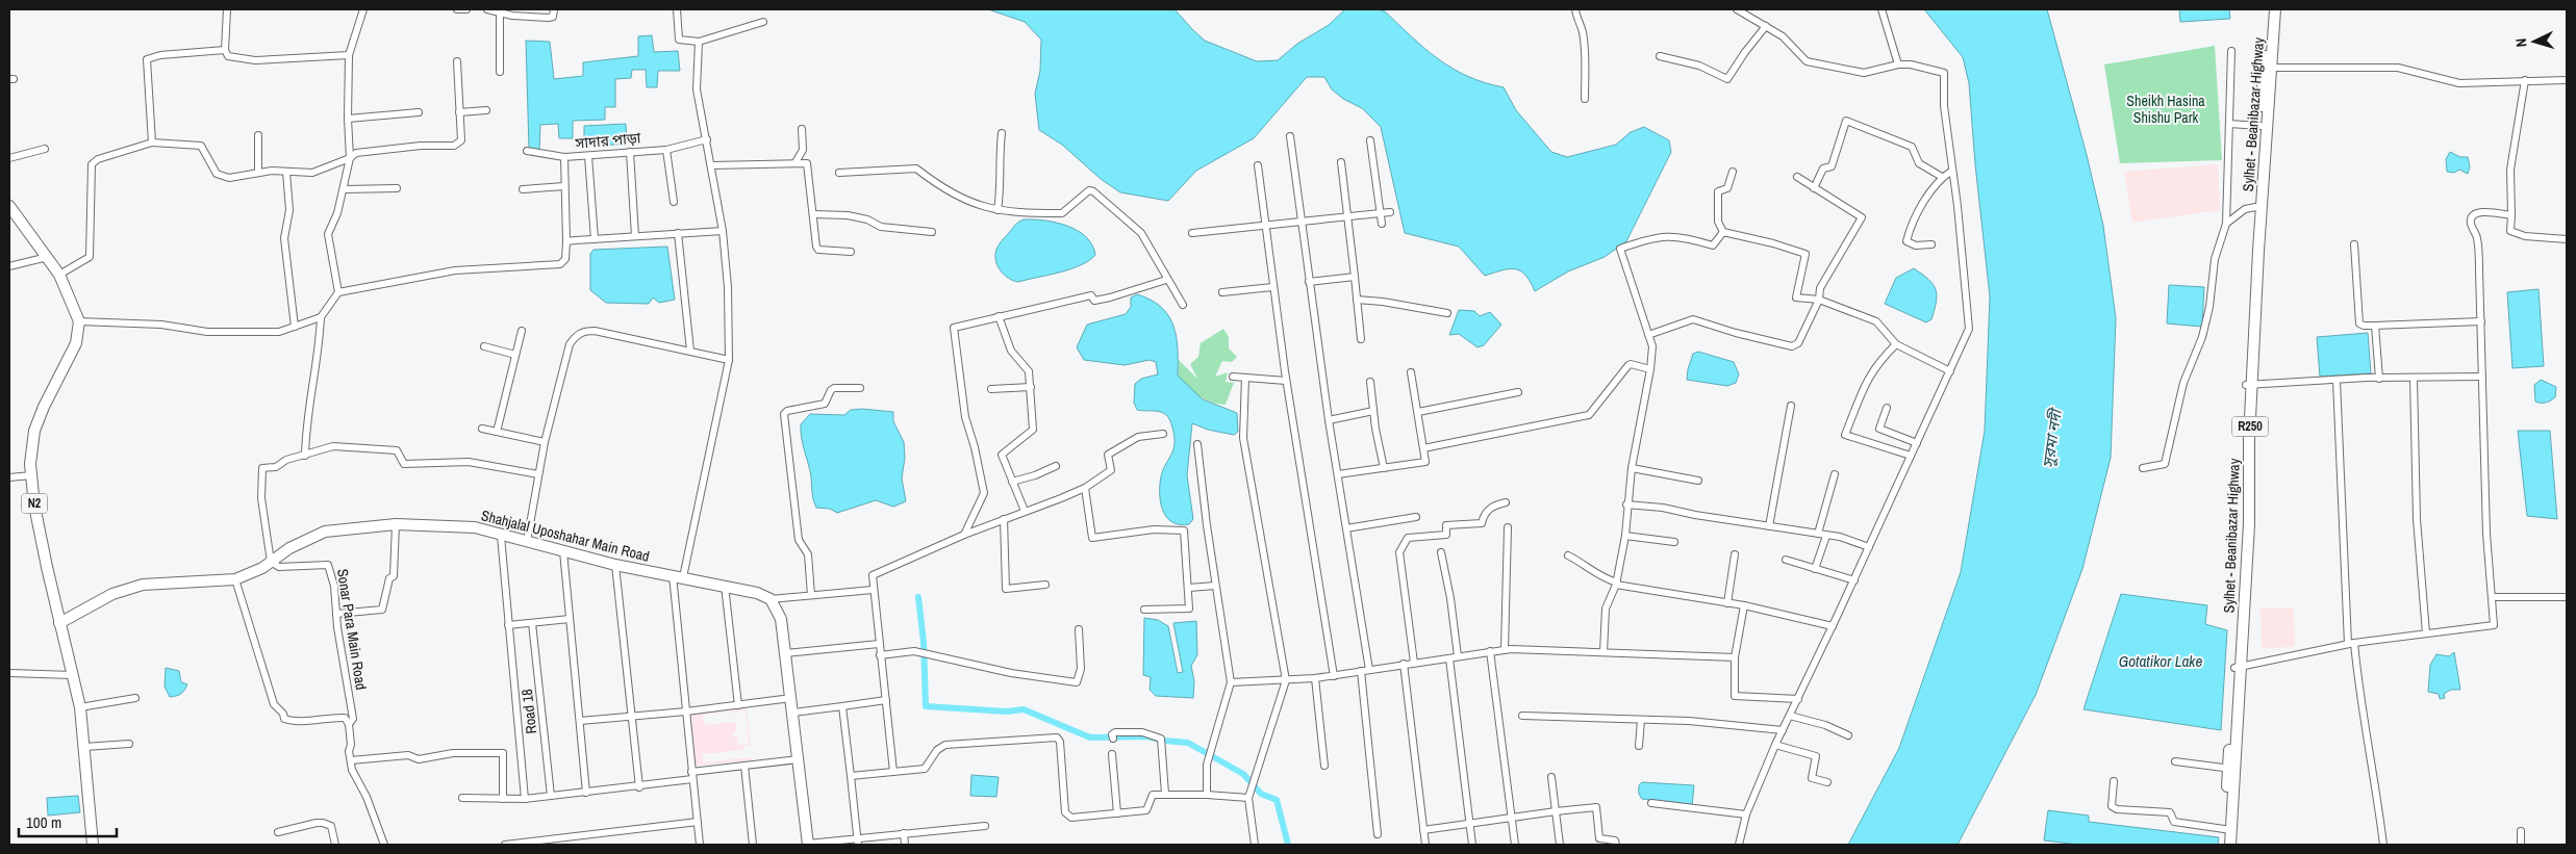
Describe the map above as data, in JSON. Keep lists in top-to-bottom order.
{
  "streets": {
    "main road": [
      "Sylhet - Beanibazar Highway",
      "R250",
      "N2",
      "Shahjalal Uposhahar Main Road"
    ],
    "street": ["সাদার পাড়া", "Sonar Para Main Road", "Road 18"]
  },
  "crossings": [
    ["N2", "Shahjalal Uposhahar Main Road"],
    ["Shahjalal Uposhahar Main Road", "Sonar Para Main Road"]
  ],
  "water": ["সুরমা নদী", "Gotatikor Lake"],
  "parks": ["Sheikh Hasina Shishu Park"],
  "scale_bar": "100 m",
  "north": "left"
}
